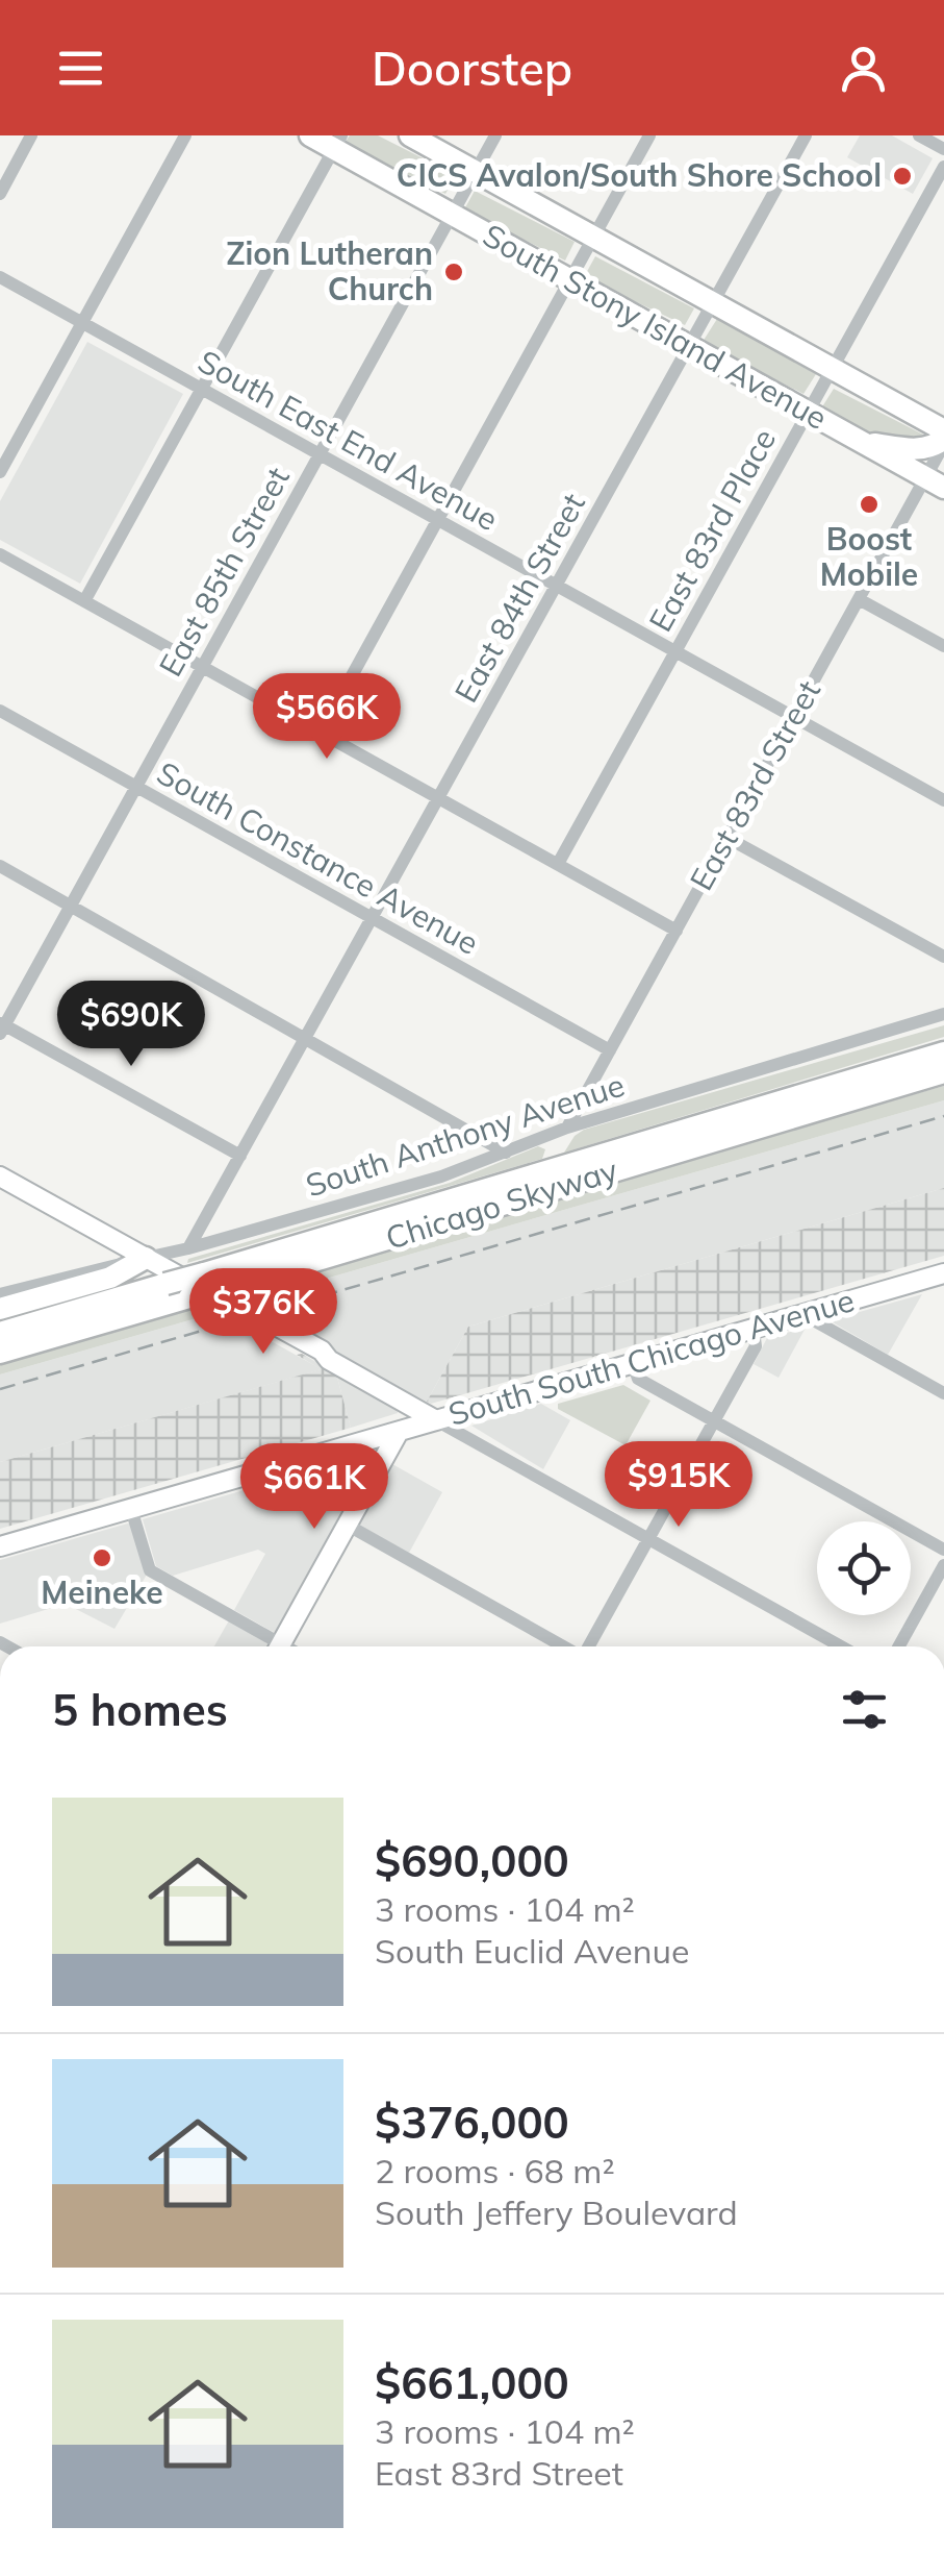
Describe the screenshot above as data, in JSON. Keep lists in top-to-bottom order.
{
  "streets": {
    "highway": ["South Stony Island Avenue", "Chicago Skyway"],
    "main road": ["South South Chicago Avenue"],
    "street": [
      "South East End Avenue",
      "East 83rd Place",
      "East 85th Street",
      "East 84th Street",
      "East 83rd Street",
      "South Constance Avenue",
      "South Anthony Avenue"
    ]
  },
  "crossings": [
    ["South Stony Island Avenue", "East 83rd Place"],
    ["South Stony Island Avenue", "East 85th Street"],
    ["South Stony Island Avenue", "East 84th Street"],
    ["South Stony Island Avenue", "East 83rd Street"],
    ["South East End Avenue", "East 83rd Place"],
    ["South East End Avenue", "East 85th Street"],
    ["South East End Avenue", "East 84th Street"],
    ["South East End Avenue", "East 83rd Street"],
    ["East 85th Street", "South Constance Avenue"],
    ["East 84th Street", "South Constance Avenue"],
    ["East 84th Street", "South Anthony Avenue"],
    ["East 83rd Street", "South Constance Avenue"],
    ["East 83rd Street", "South Anthony Avenue"]
  ],
  "places": [
    "CICS Avalon/South Shore School",
    "Zion Lutheran Church",
    "Boost Mobile",
    "Meineke"
  ],
  "page": {
    "header": "Doorstep",
    "price": [
      "$566K",
      "$690K",
      "$376K",
      "$915K",
      "$661K"
    ],
    "heading": "5 homes",
    "list": [
      {
        "name": "$690,000",
        "note": "3 rooms · 104 m² · South Euclid Avenue"
      },
      {
        "name": "$376,000",
        "note": "2 rooms · 68 m² · South Jeffery Boulevard"
      },
      {
        "name": "$661,000",
        "note": "3 rooms · 104 m² · East 83rd Street"
      }
    ]
  }
}
